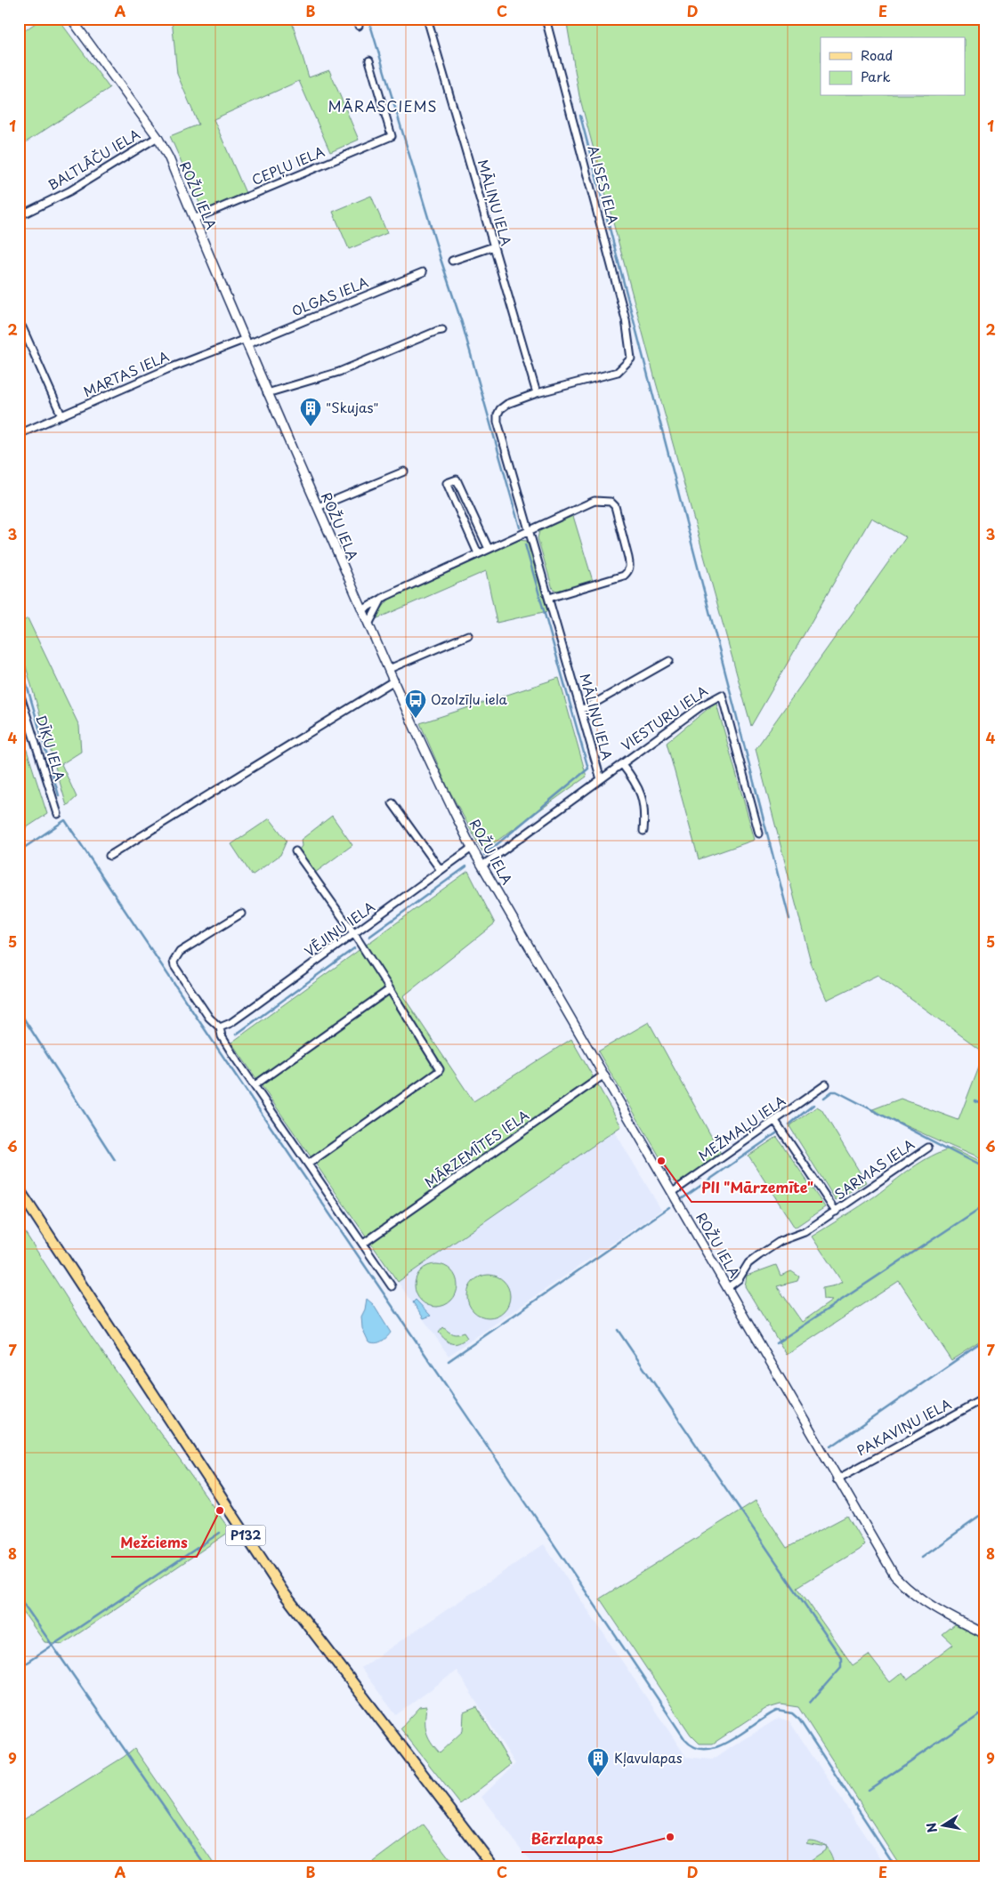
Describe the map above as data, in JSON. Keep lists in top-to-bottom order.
{
  "streets": {
    "main road": ["P132"],
    "street": [
      "BALTLĀČU IELA",
      "CEPĻU IELA",
      "ALISES IELA",
      "ROŽU IELA",
      "MĀLIŅU IELA",
      "OLGAS IELA",
      "MARTAS IELA",
      "VIESTURU IELA",
      "DĪĶU IELA",
      "VĒJIŅU IELA",
      "MEŽMAĻU IELA",
      "MĀRZEMĪTES IELA",
      "SARMAS IELA",
      "PAKAVIŅU IELA"
    ]
  },
  "crossings": [
    ["BALTLĀČU IELA", "ROŽU IELA"],
    ["CEPĻU IELA", "ROŽU IELA"],
    ["ALISES IELA", "MĀLIŅU IELA"],
    ["ROŽU IELA", "MĀLIŅU IELA"],
    ["ROŽU IELA", "OLGAS IELA"],
    ["ROŽU IELA", "MARTAS IELA"],
    ["ROŽU IELA", "VĒJIŅU IELA"],
    ["ROŽU IELA", "MEŽMAĻU IELA"],
    ["ROŽU IELA", "MĀRZEMĪTES IELA"],
    ["ROŽU IELA", "SARMAS IELA"],
    ["ROŽU IELA", "PAKAVIŅU IELA"],
    ["MĀLIŅU IELA", "VIESTURU IELA"],
    ["OLGAS IELA", "MARTAS IELA"]
  ],
  "districts": ["MĀRASCIEMS"],
  "places": {
    "building": ["\"Skujas\"", "Kļavulapas"],
    "bus stop": ["Ozolzīļu iela"],
    "other": ["PII \"Mārzemīte\"", "Mežciems", "Bērzlapas"]
  },
  "legend": ["Road", "Park"],
  "north": "left",
  "grid": {
    "columns": [
      "A",
      "B",
      "C",
      "D",
      "E"
    ],
    "rows": [
      "1",
      "2",
      "3",
      "4",
      "5",
      "6",
      "7",
      "8",
      "9"
    ]
  }
}
